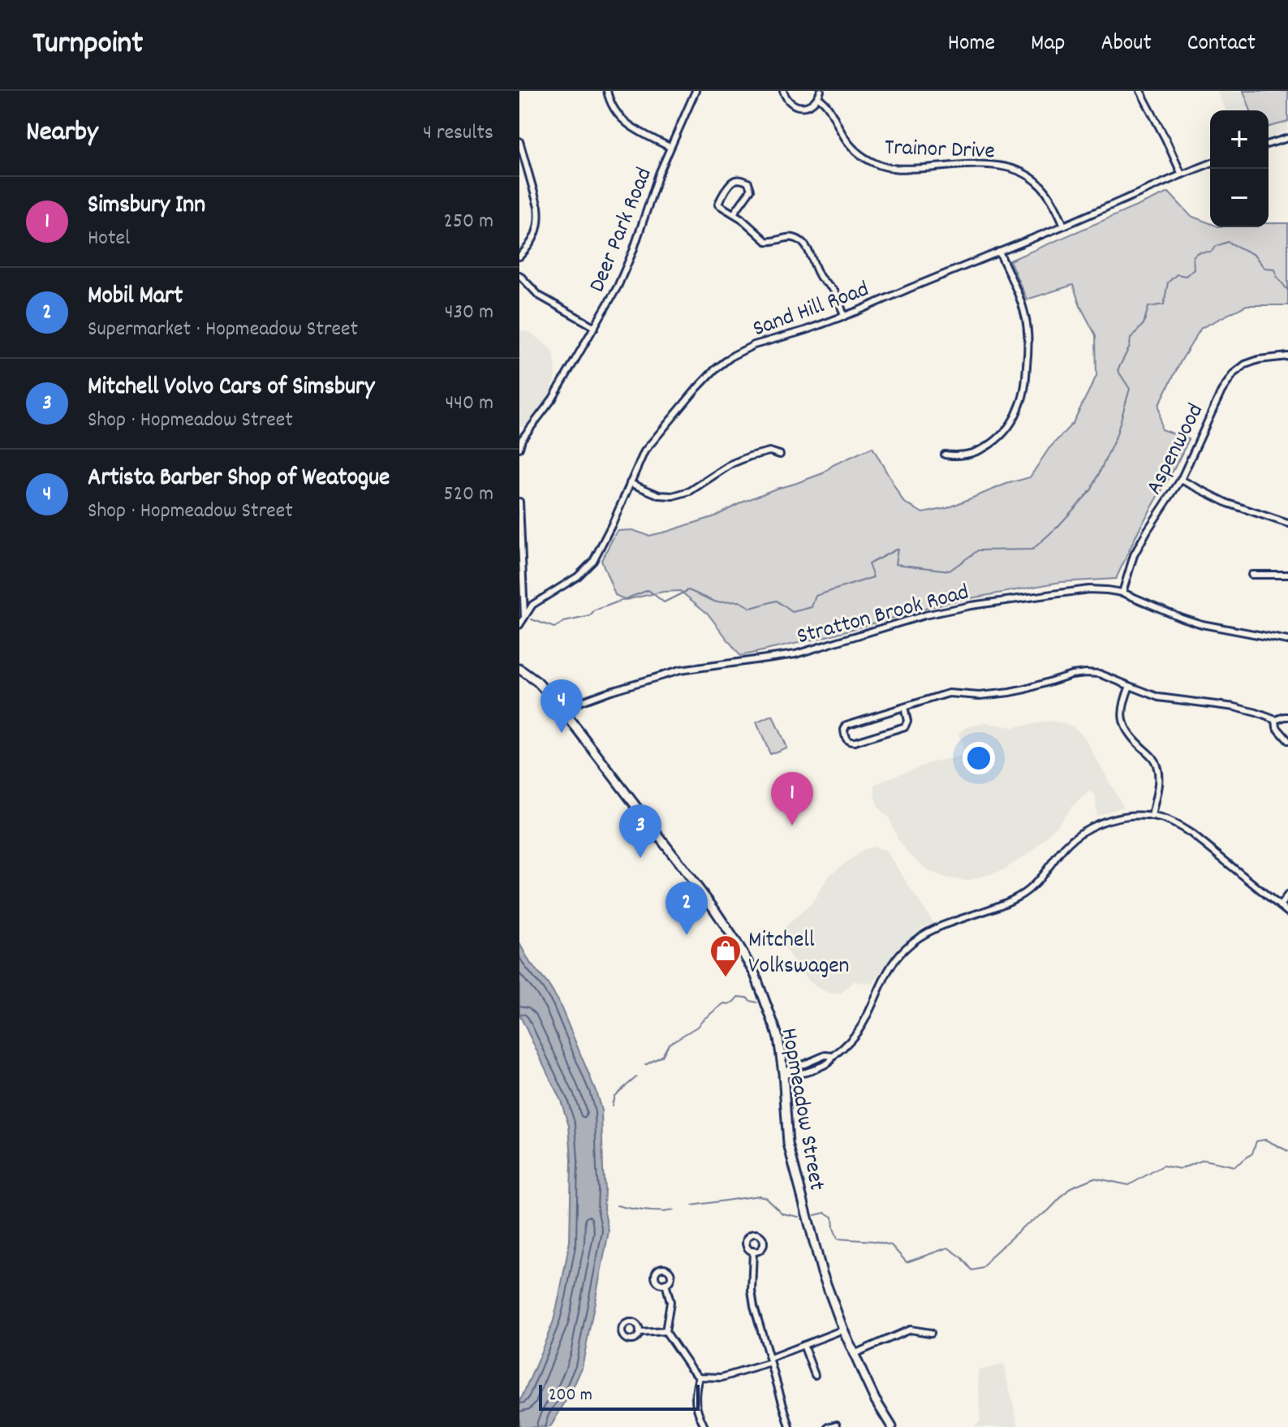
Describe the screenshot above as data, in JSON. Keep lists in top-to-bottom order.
{
  "streets": {
    "highway": ["Hopmeadow Street"],
    "street": [
      "Trainor Drive",
      "Deer Park Road",
      "Sand Hill Road",
      "Aspenwood",
      "Stratton Brook Road"
    ]
  },
  "crossings": [
    ["Trainor Drive", "Sand Hill Road"],
    ["Aspenwood", "Stratton Brook Road"],
    ["Stratton Brook Road", "Hopmeadow Street"]
  ],
  "places": {
    "shop": ["Mitchell Volkswagen"]
  },
  "scale_bar": "200 m",
  "page": {
    "header": "Turnpoint",
    "nav": [
      "Home",
      "Map",
      "About",
      "Contact"
    ],
    "heading": ["Nearby", "4 results"],
    "map_buttons": ["+", "−"],
    "list": [
      {
        "mark": "1",
        "name": "Simsbury Inn",
        "note": "Hotel",
        "value": "250 m"
      },
      {
        "mark": "2",
        "name": "Mobil Mart",
        "note": "Supermarket · Hopmeadow Street",
        "value": "430 m"
      },
      {
        "mark": "3",
        "name": "Mitchell Volvo Cars of Simsbury",
        "note": "Shop · Hopmeadow Street",
        "value": "440 m"
      },
      {
        "mark": "4",
        "name": "Artista Barber Shop of Weatogue",
        "note": "Shop · Hopmeadow Street",
        "value": "520 m"
      }
    ],
    "pins": [
      "4",
      "1",
      "3",
      "2"
    ],
    "scale": "200 m"
  }
}
